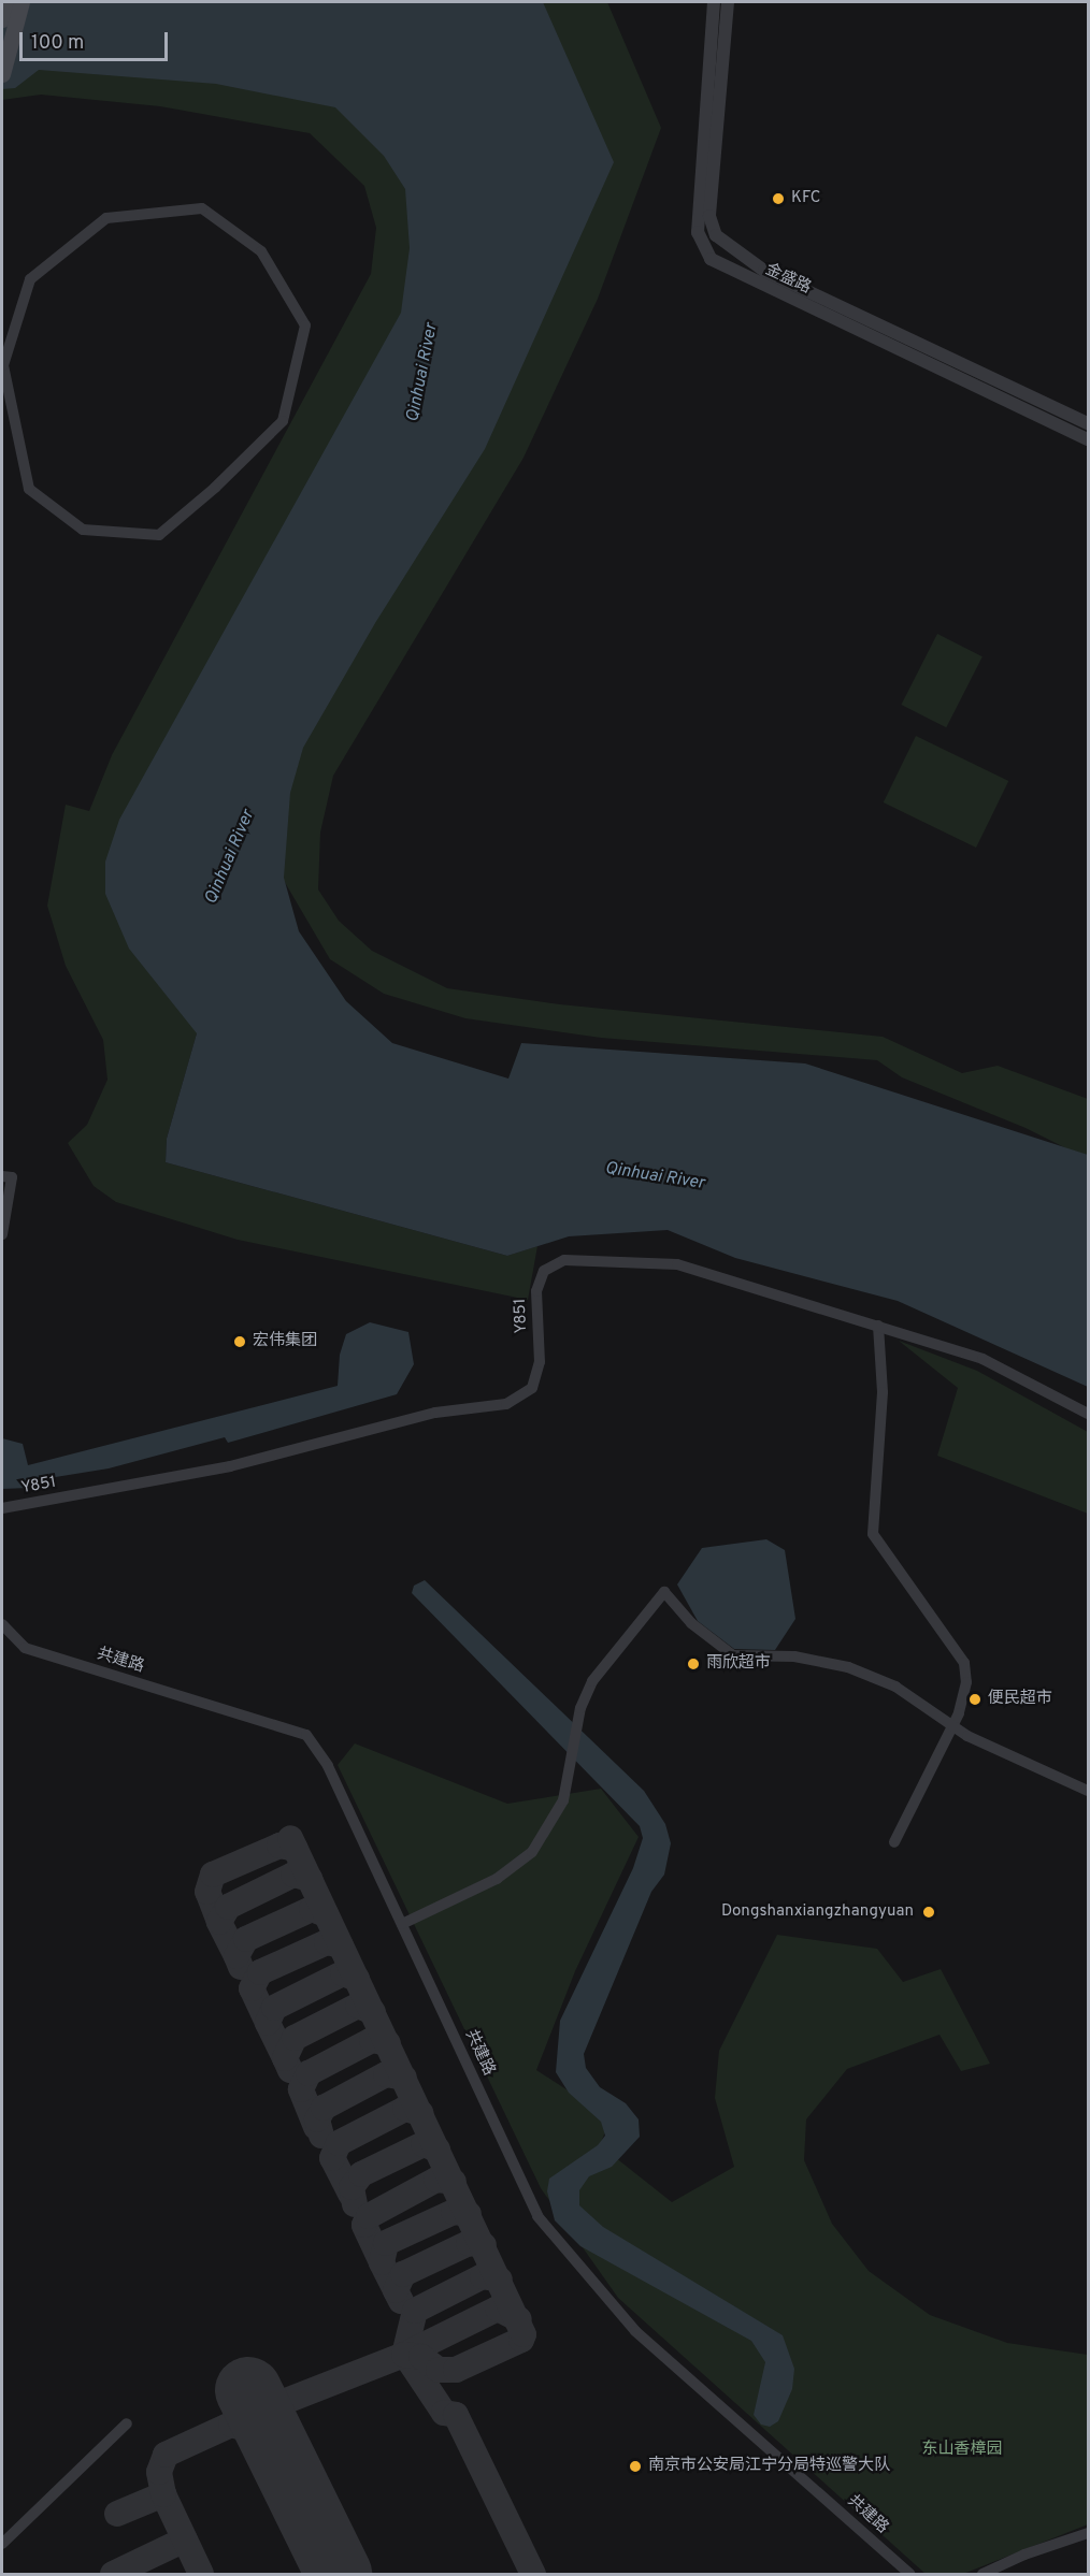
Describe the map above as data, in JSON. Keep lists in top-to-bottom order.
{
  "streets": {
    "street": ["金盛路", "Y851", "共建路"]
  },
  "water": ["Qinhuai River"],
  "parks": ["东山香樟园"],
  "places": [
    "KFC",
    "宏伟集团",
    "雨欣超市",
    "便民超市",
    "Dongshanxiangzhangyuan",
    "南京市公安局江宁分局特巡警大队"
  ],
  "scale_bar": "100 m"
}
